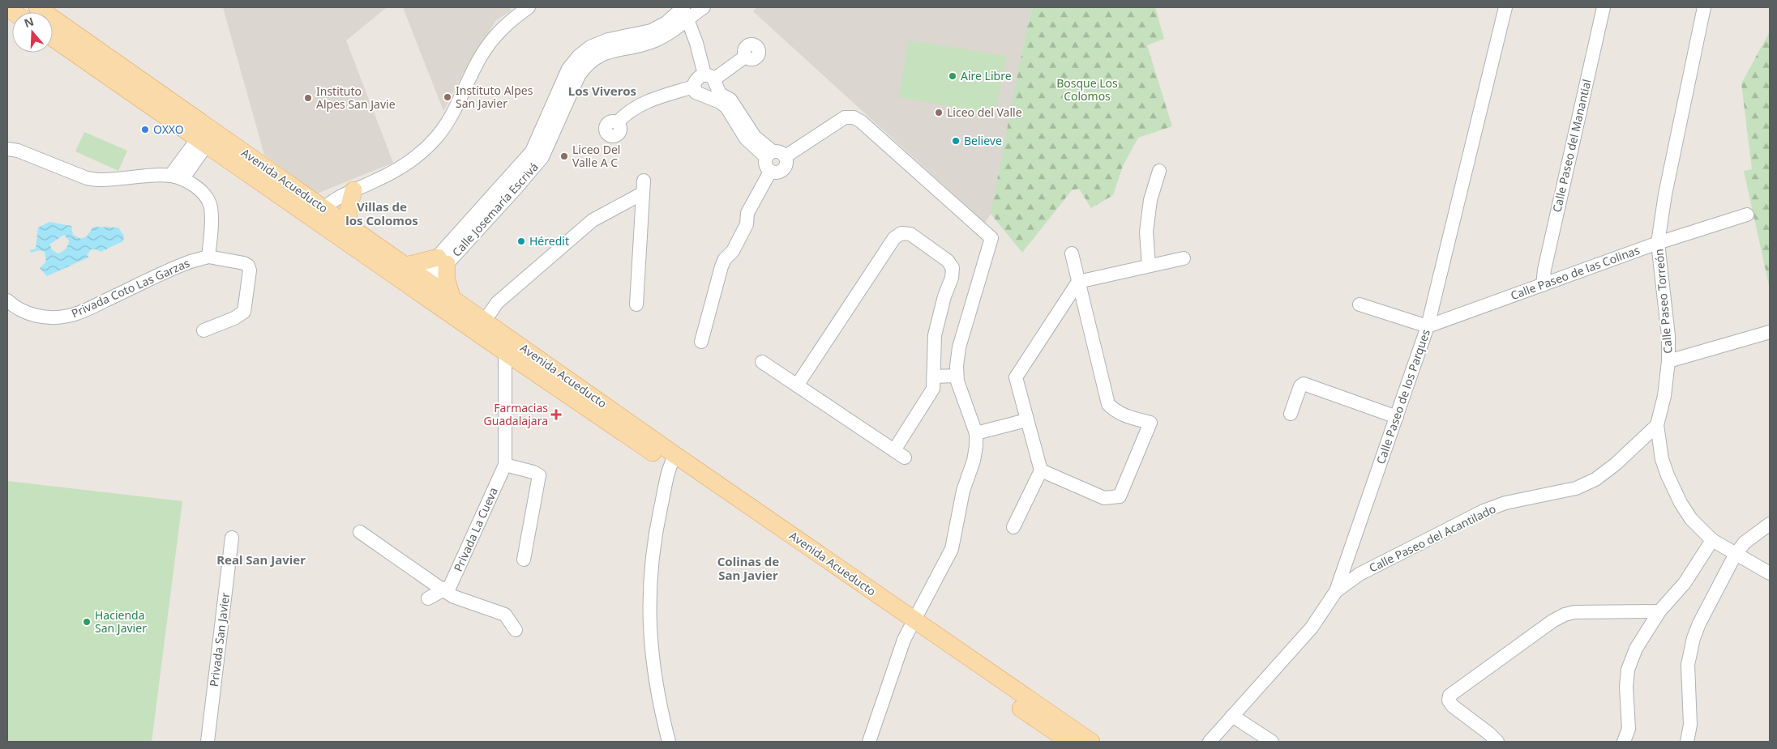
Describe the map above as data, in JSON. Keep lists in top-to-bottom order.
{
  "streets": {
    "main road": ["Avenida Acueducto"],
    "street": [
      "Calle Paseo del Manantial",
      "Calle Josemaría Escrivá",
      "Calle Paseo de las Colinas",
      "Privada Coto Las Garzas",
      "Calle Paseo Torreón",
      "Calle Paseo de los Parques",
      "Privada La Cueva",
      "Calle Paseo del Acantilado",
      "Privada San Javier"
    ]
  },
  "crossings": [
    ["Calle Paseo del Manantial", "Calle Paseo de las Colinas"],
    ["Avenida Acueducto", "Calle Josemaría Escrivá"],
    ["Avenida Acueducto", "Privada La Cueva"],
    ["Calle Paseo de las Colinas", "Calle Paseo Torreón"],
    ["Calle Paseo de las Colinas", "Calle Paseo de los Parques"],
    ["Calle Paseo Torreón", "Calle Paseo del Acantilado"],
    ["Calle Paseo de los Parques", "Calle Paseo del Acantilado"]
  ],
  "districts": [
    "Los Viveros",
    "Villas de los Colomos",
    "Real San Javier",
    "Colinas de San Javier"
  ],
  "parks": ["Bosque Los Colomos"],
  "places": {
    "other": [
      "Aire Libre",
      "Instituto Alpes San Javier",
      "Instituto Alpes San Javie",
      "Liceo del Valle",
      "OXXO",
      "Believe",
      "Liceo Del Valle A C",
      "Héredit",
      "Hacienda San Javier"
    ],
    "health": ["Farmacias Guadalajara"]
  },
  "north": "top"
}
